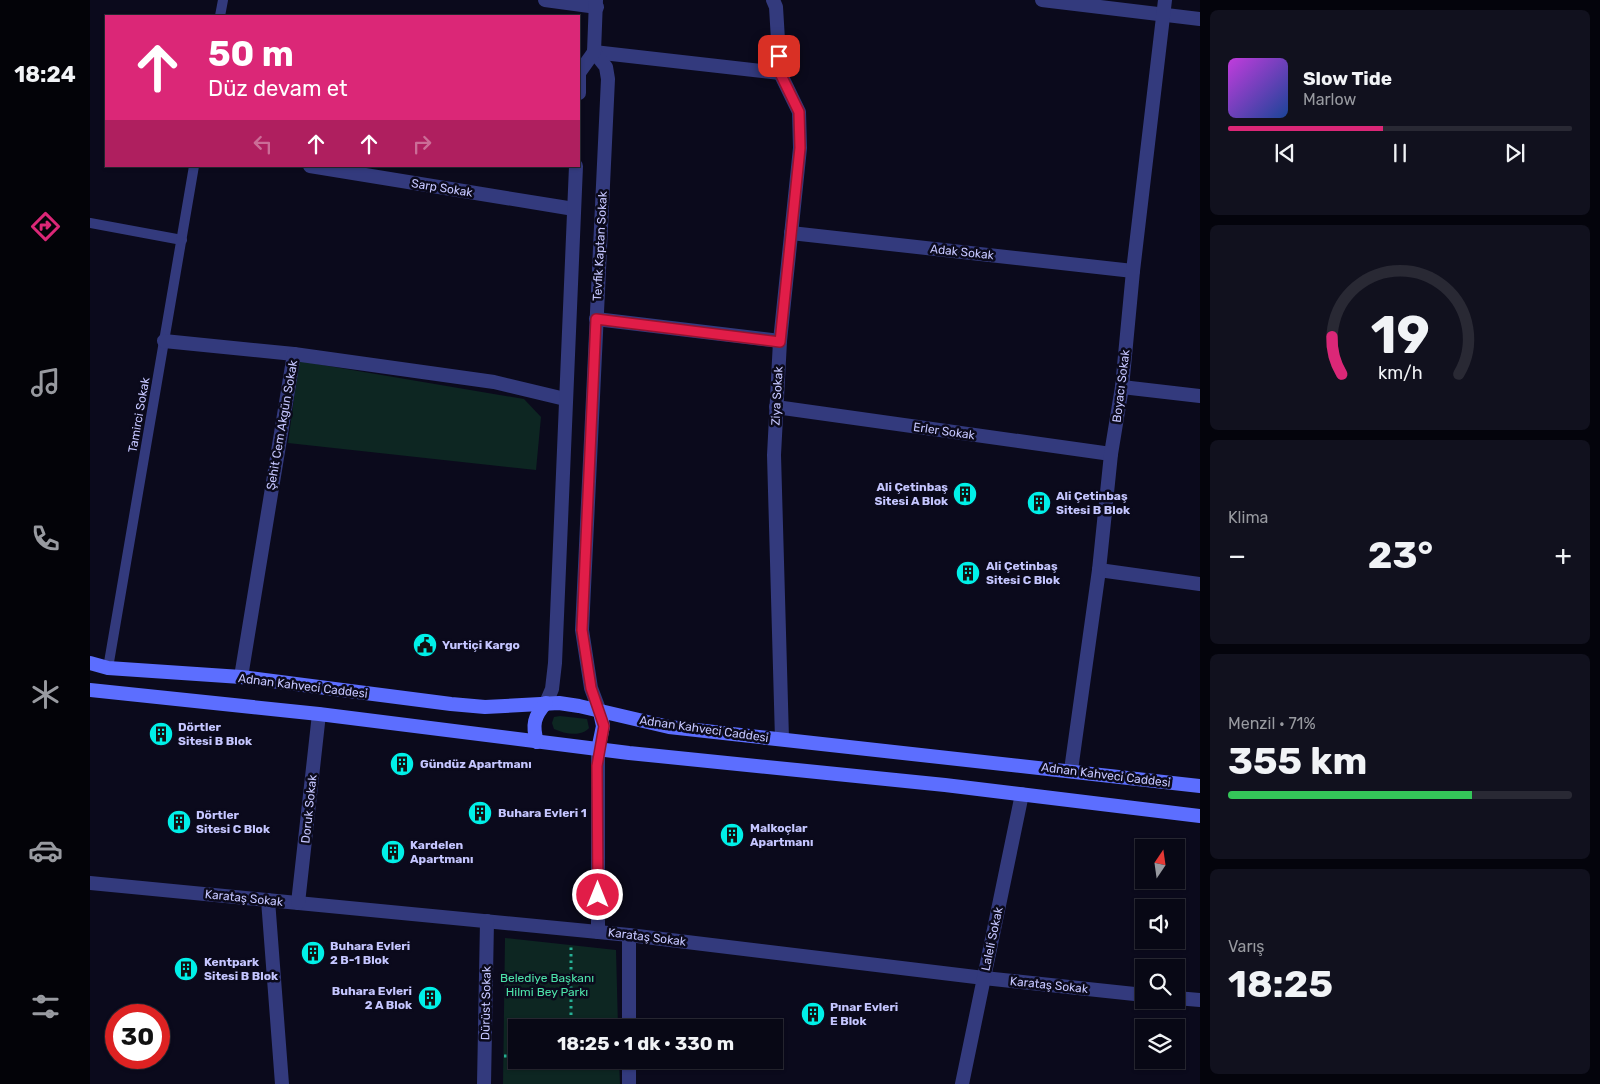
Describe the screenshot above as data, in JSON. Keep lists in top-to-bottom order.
{
  "streets": {
    "main road": ["Adnan Kahveci Caddesi"],
    "street": [
      "Sarp Sokak",
      "Tevfik Kaptan Sokak",
      "Adak Sokak",
      "Boyacı Sokak",
      "Ziya Sokak",
      "Şehit Cem Akgün Sokak",
      "Erler Sokak",
      "Doruk Sokak",
      "Karataş Sokak",
      "Laleli Sokak",
      "Dürüst Sokak"
    ],
    "lane": ["Tamirci Sokak"]
  },
  "crossings": [
    ["Tevfik Kaptan Sokak", "Adnan Kahveci Caddesi"],
    ["Adak Sokak", "Boyacı Sokak"],
    ["Adak Sokak", "Ziya Sokak"],
    ["Boyacı Sokak", "Erler Sokak"],
    ["Boyacı Sokak", "Adnan Kahveci Caddesi"],
    ["Ziya Sokak", "Erler Sokak"],
    ["Ziya Sokak", "Adnan Kahveci Caddesi"],
    ["Tamirci Sokak", "Adnan Kahveci Caddesi"],
    ["Şehit Cem Akgün Sokak", "Adnan Kahveci Caddesi"],
    ["Adnan Kahveci Caddesi", "Doruk Sokak"],
    ["Adnan Kahveci Caddesi", "Laleli Sokak"],
    ["Doruk Sokak", "Karataş Sokak"],
    ["Karataş Sokak", "Laleli Sokak"],
    ["Karataş Sokak", "Dürüst Sokak"]
  ],
  "parks": ["Belediye Başkanı Hilmi Bey Parkı"],
  "places": {
    "building": [
      "Ali Çetinbaş Sitesi A Blok",
      "Ali Çetinbaş Sitesi B Blok",
      "Ali Çetinbaş Sitesi C Blok",
      "Dörtler Sitesi B Blok",
      "Gündüz Apartmanı",
      "Buhara Evleri 1",
      "Dörtler Sitesi C Blok",
      "Malkoçlar Apartmanı",
      "Kardelen Apartmanı",
      "Buhara Evleri 2 B-1 Blok",
      "Kentpark Sitesi B Blok",
      "Buhara Evleri 2 A Blok",
      "Pınar Evleri E Blok"
    ],
    "public building": ["Yurtiçi Kargo"]
  },
  "north": "top",
  "page": {
    "tabs": "18:24",
    "turn": ["50 m", "Düz devam et"],
    "song": ["Slow Tide", "Marlow"],
    "tile": [
      "Klima",
      ["Menzil · 71%", "355 km"],
      ["Varış", "18:25"]
    ],
    "heat": ["−", "23°", "+"],
    "limit": "30",
    "trip": "18:25 · 1 dk · 330 m",
    "gauge": ["19", "km/h"]
  }
}
